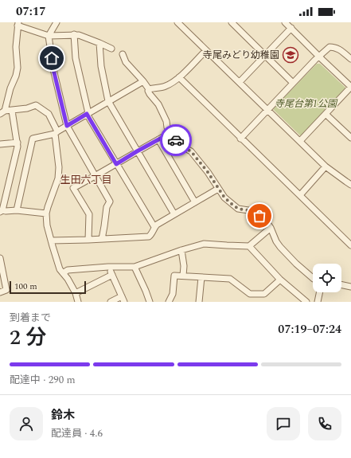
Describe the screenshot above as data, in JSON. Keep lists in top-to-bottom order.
{
  "districts": ["生田六丁目"],
  "parks": ["寺尾台第1公園"],
  "places": {
    "school or university": ["寺尾みどり幼稚園"]
  },
  "scale_bar": "100 m",
  "page": {
    "status": "07:17",
    "scale": "100 m",
    "heading": ["2 分", "到着まで", "07:19–07:24"],
    "panel": ["鈴木", "配達員 · 4.6"],
    "bar": "配達中 · 290 m"
  }
}
